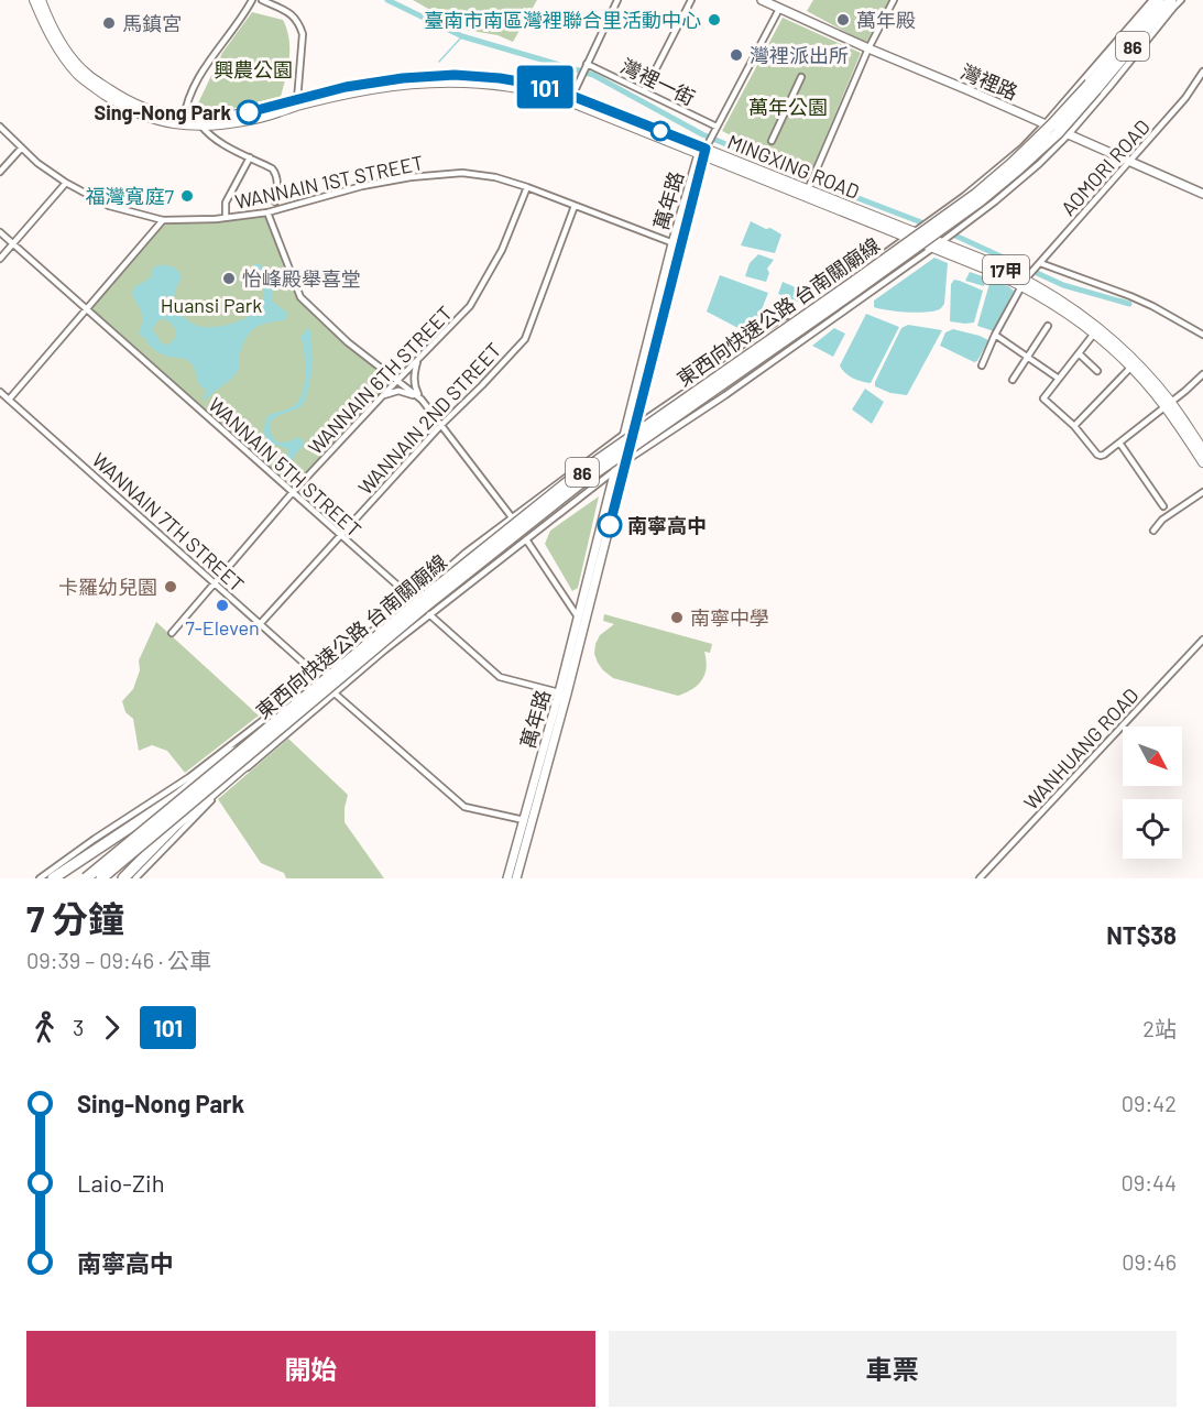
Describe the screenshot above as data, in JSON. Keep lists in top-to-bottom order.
{
  "streets": {
    "highway": ["86", "東西向快速公路 台南關廟線"],
    "main road": ["MINGXING ROAD", "17甲"],
    "street": [
      "灣裡一街",
      "灣裡路",
      "AOMORI ROAD",
      "WANNAIN 1ST STREET",
      "萬年路",
      "WANNAIN 6TH STREET",
      "WANNAIN 2ND STREET",
      "WANNAIN 5TH STREET",
      "WANNAIN 7TH STREET",
      "WANHUANG ROAD"
    ]
  },
  "crossings": [
    ["灣裡路", "AOMORI ROAD"],
    ["MINGXING ROAD", "AOMORI ROAD"],
    ["MINGXING ROAD", "萬年路"],
    ["WANNAIN 1ST STREET", "萬年路"],
    ["WANNAIN 1ST STREET", "WANNAIN 6TH STREET"],
    ["WANNAIN 1ST STREET", "WANNAIN 2ND STREET"],
    ["萬年路", "WANNAIN 5TH STREET"],
    ["WANNAIN 6TH STREET", "WANNAIN 5TH STREET"],
    ["WANNAIN 6TH STREET", "WANNAIN 7TH STREET"],
    ["WANNAIN 2ND STREET", "WANNAIN 5TH STREET"],
    ["WANNAIN 2ND STREET", "WANNAIN 7TH STREET"]
  ],
  "parks": ["興農公園", "萬年公園", "Huansi Park"],
  "places": [
    "臺南市南區灣裡聯合里活動中心",
    "萬年殿",
    "馬鎮宮",
    "灣裡派出所",
    "Sing-Nong Park",
    "福灣寬庭7",
    "怡峰殿舉喜堂",
    "南寧高中",
    "卡羅幼兒園",
    "7-Eleven",
    "南寧中學"
  ],
  "lines": ["bus line 101"],
  "north": "bottom right",
  "page": {
    "on_map": "101",
    "heading": ["7 分鐘", "09:39 – 09:46 · 公車", "NT$38"],
    "legs": ["3", "101", "2站"],
    "list": [
      {
        "name": "Sing-Nong Park",
        "value": "09:42"
      },
      {
        "name": "Laio-Zih",
        "value": "09:44"
      },
      {
        "name": "南寧高中",
        "value": "09:46"
      }
    ],
    "buttons": ["開始", "車票"]
  }
}
